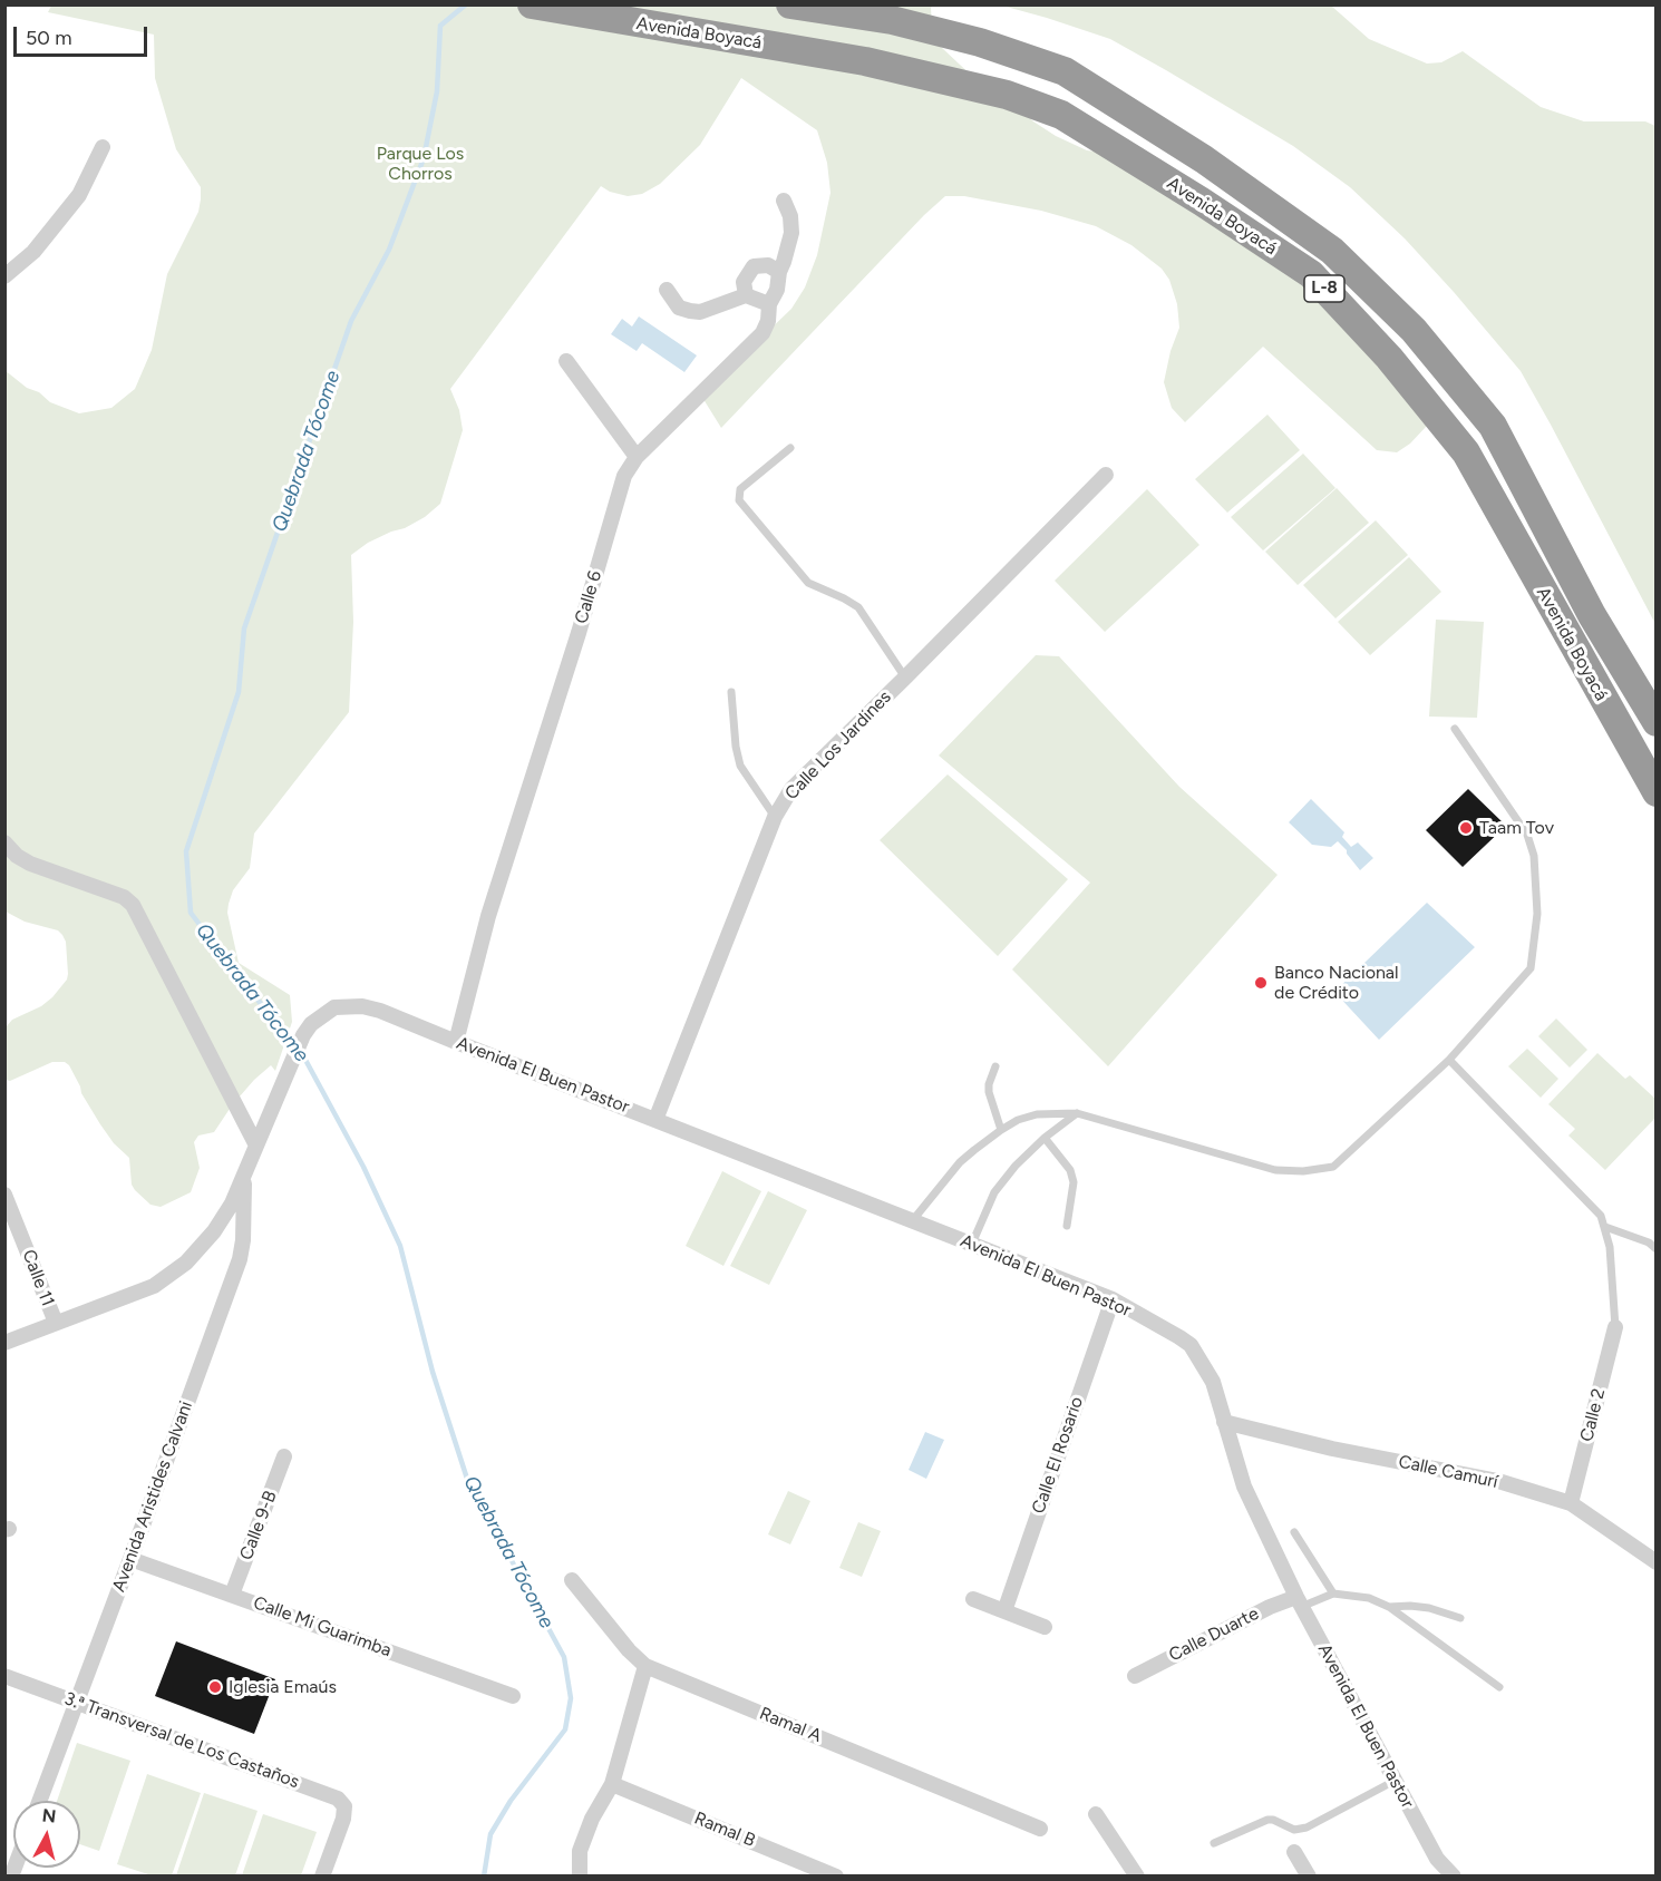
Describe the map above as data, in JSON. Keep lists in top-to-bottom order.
{
  "streets": {
    "highway": ["Avenida Boyacá", "L-8"],
    "street": [
      "Calle 6",
      "Calle Los Jardines",
      "Avenida El Buen Pastor",
      "Calle 11",
      "Calle 2",
      "Calle El Rosario",
      "Calle Camurí",
      "Avenida Aristides Calvani",
      "Calle 9-B",
      "Calle Mi Guarimba",
      "Calle Duarte",
      "Ramal A",
      "3.ª Transversal de Los Castaños",
      "Ramal B"
    ]
  },
  "crossings": [
    ["Calle 6", "Avenida El Buen Pastor"],
    ["Calle Los Jardines", "Avenida El Buen Pastor"],
    ["Avenida El Buen Pastor", "Calle 11"],
    ["Avenida El Buen Pastor", "Calle El Rosario"],
    ["Avenida El Buen Pastor", "Calle Camurí"],
    ["Avenida El Buen Pastor", "Avenida Aristides Calvani"],
    ["Avenida El Buen Pastor", "Calle Duarte"],
    ["Calle 2", "Calle Camurí"],
    ["Avenida Aristides Calvani", "Calle Mi Guarimba"],
    ["Avenida Aristides Calvani", "3.ª Transversal de Los Castaños"],
    ["Calle 9-B", "Calle Mi Guarimba"]
  ],
  "water": ["Quebrada Tócome"],
  "parks": ["Parque Los Chorros"],
  "places": ["Taam Tov", "Banco Nacional de Crédito", "Iglesia Emaús"],
  "scale_bar": "50 m",
  "north": "top"
}
